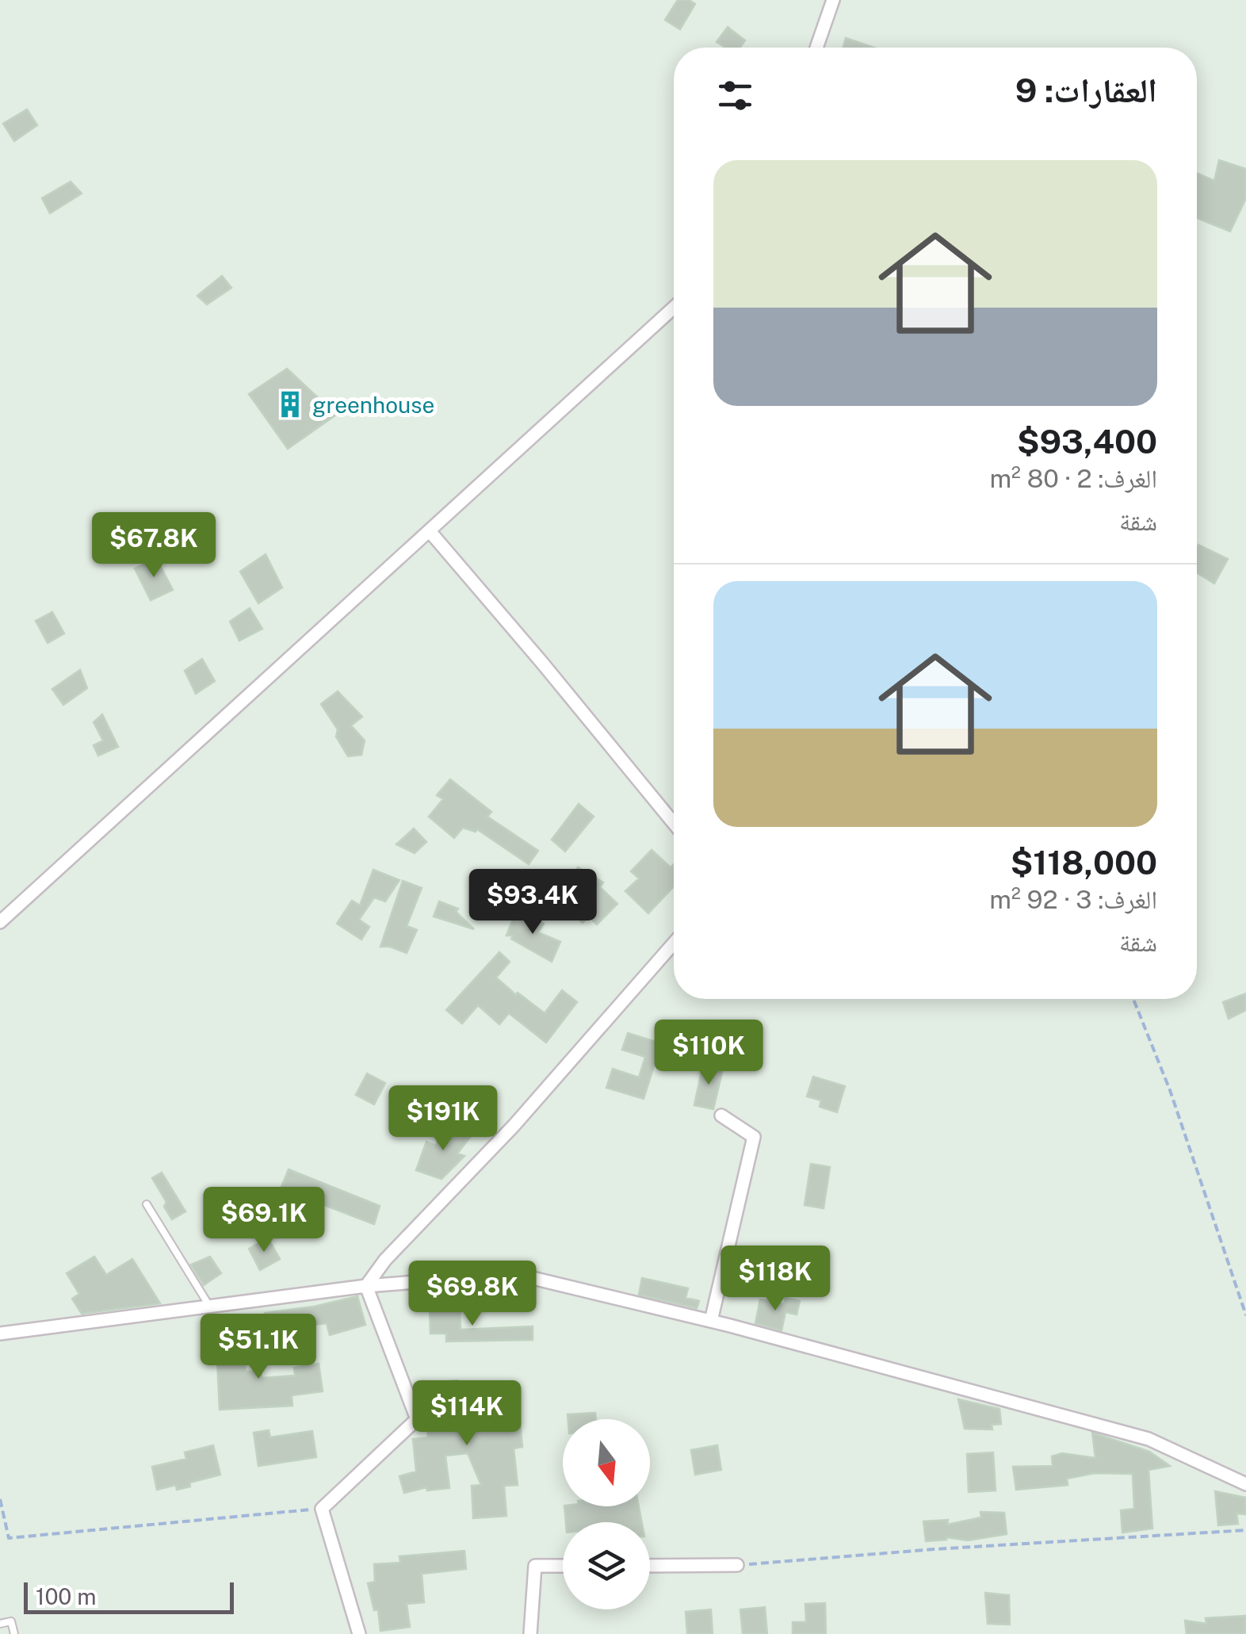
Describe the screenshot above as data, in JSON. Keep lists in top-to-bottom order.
{
  "places": {
    "building": ["greenhouse"]
  },
  "scale_bar": "100 m",
  "north": "bottom",
  "page": {
    "heading": "العقارات: 9",
    "list": [
      {
        "name": "$93,400",
        "note": "الغرف: 2 · 80 m² · شقة"
      },
      {
        "name": "$118,000",
        "note": "الغرف: 3 · 92 m² · شقة"
      }
    ],
    "price": [
      "$67.8K",
      "$93.4K",
      "$110K",
      "$191K",
      "$69.1K",
      "$118K",
      "$69.8K",
      "$51.1K",
      "$114K"
    ],
    "scale": "100 m"
  }
}
